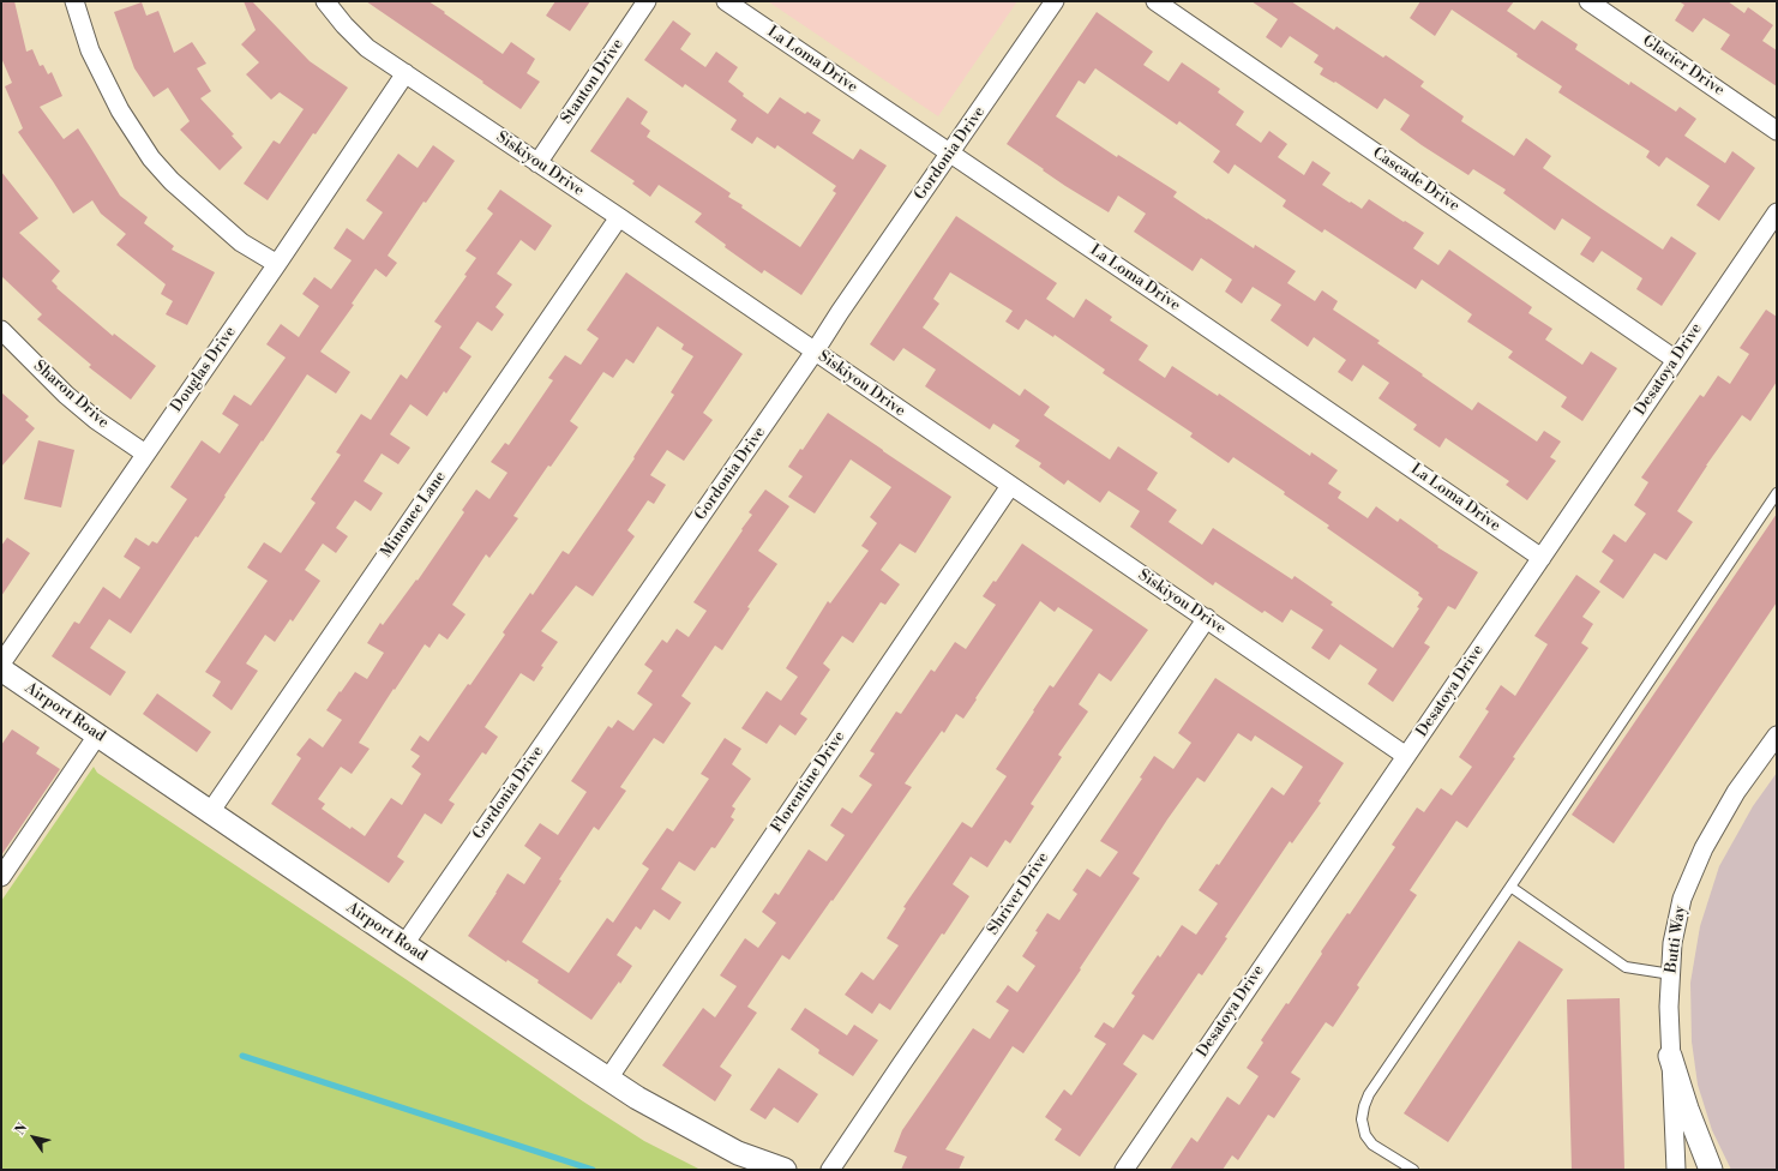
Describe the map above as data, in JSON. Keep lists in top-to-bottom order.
{
  "streets": {
    "street": [
      "La Loma Drive",
      "Glacier Drive",
      "Stanton Drive",
      "Gordonia Drive",
      "Siskiyou Drive",
      "Cascade Drive",
      "Douglas Drive",
      "Desatoya Drive",
      "Sharon Drive",
      "Minonee Lane",
      "Airport Road",
      "Florentine Drive",
      "Shriver Drive",
      "Butti Way"
    ]
  },
  "crossings": [
    ["La Loma Drive", "Gordonia Drive"],
    ["La Loma Drive", "Desatoya Drive"],
    ["Stanton Drive", "Siskiyou Drive"],
    ["Gordonia Drive", "Siskiyou Drive"],
    ["Gordonia Drive", "Airport Road"],
    ["Siskiyou Drive", "Douglas Drive"],
    ["Siskiyou Drive", "Desatoya Drive"],
    ["Siskiyou Drive", "Minonee Lane"],
    ["Siskiyou Drive", "Florentine Drive"],
    ["Siskiyou Drive", "Shriver Drive"],
    ["Cascade Drive", "Desatoya Drive"],
    ["Douglas Drive", "Sharon Drive"],
    ["Minonee Lane", "Airport Road"],
    ["Airport Road", "Florentine Drive"]
  ],
  "north": "top left"
}
